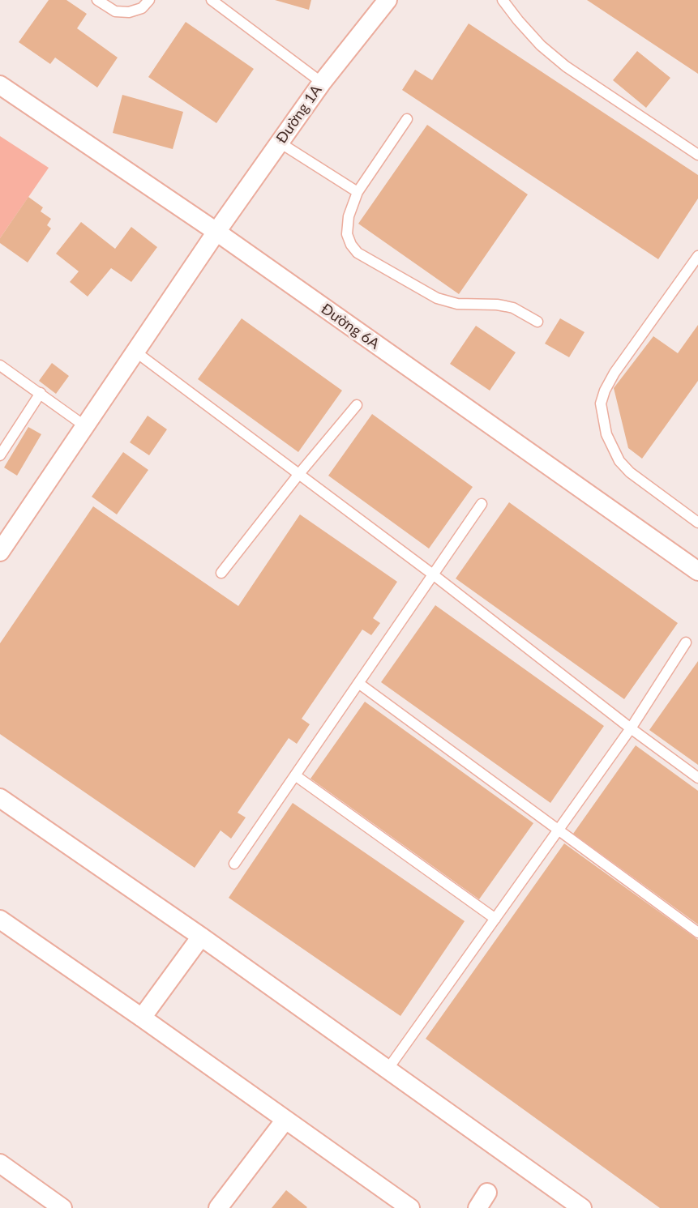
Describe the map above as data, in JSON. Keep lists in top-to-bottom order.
{
  "streets": {
    "street": ["Đường 1A", "Đường 6A"]
  },
  "crossings": [
    ["Đường 1A", "Đường 6A"]
  ]
}
